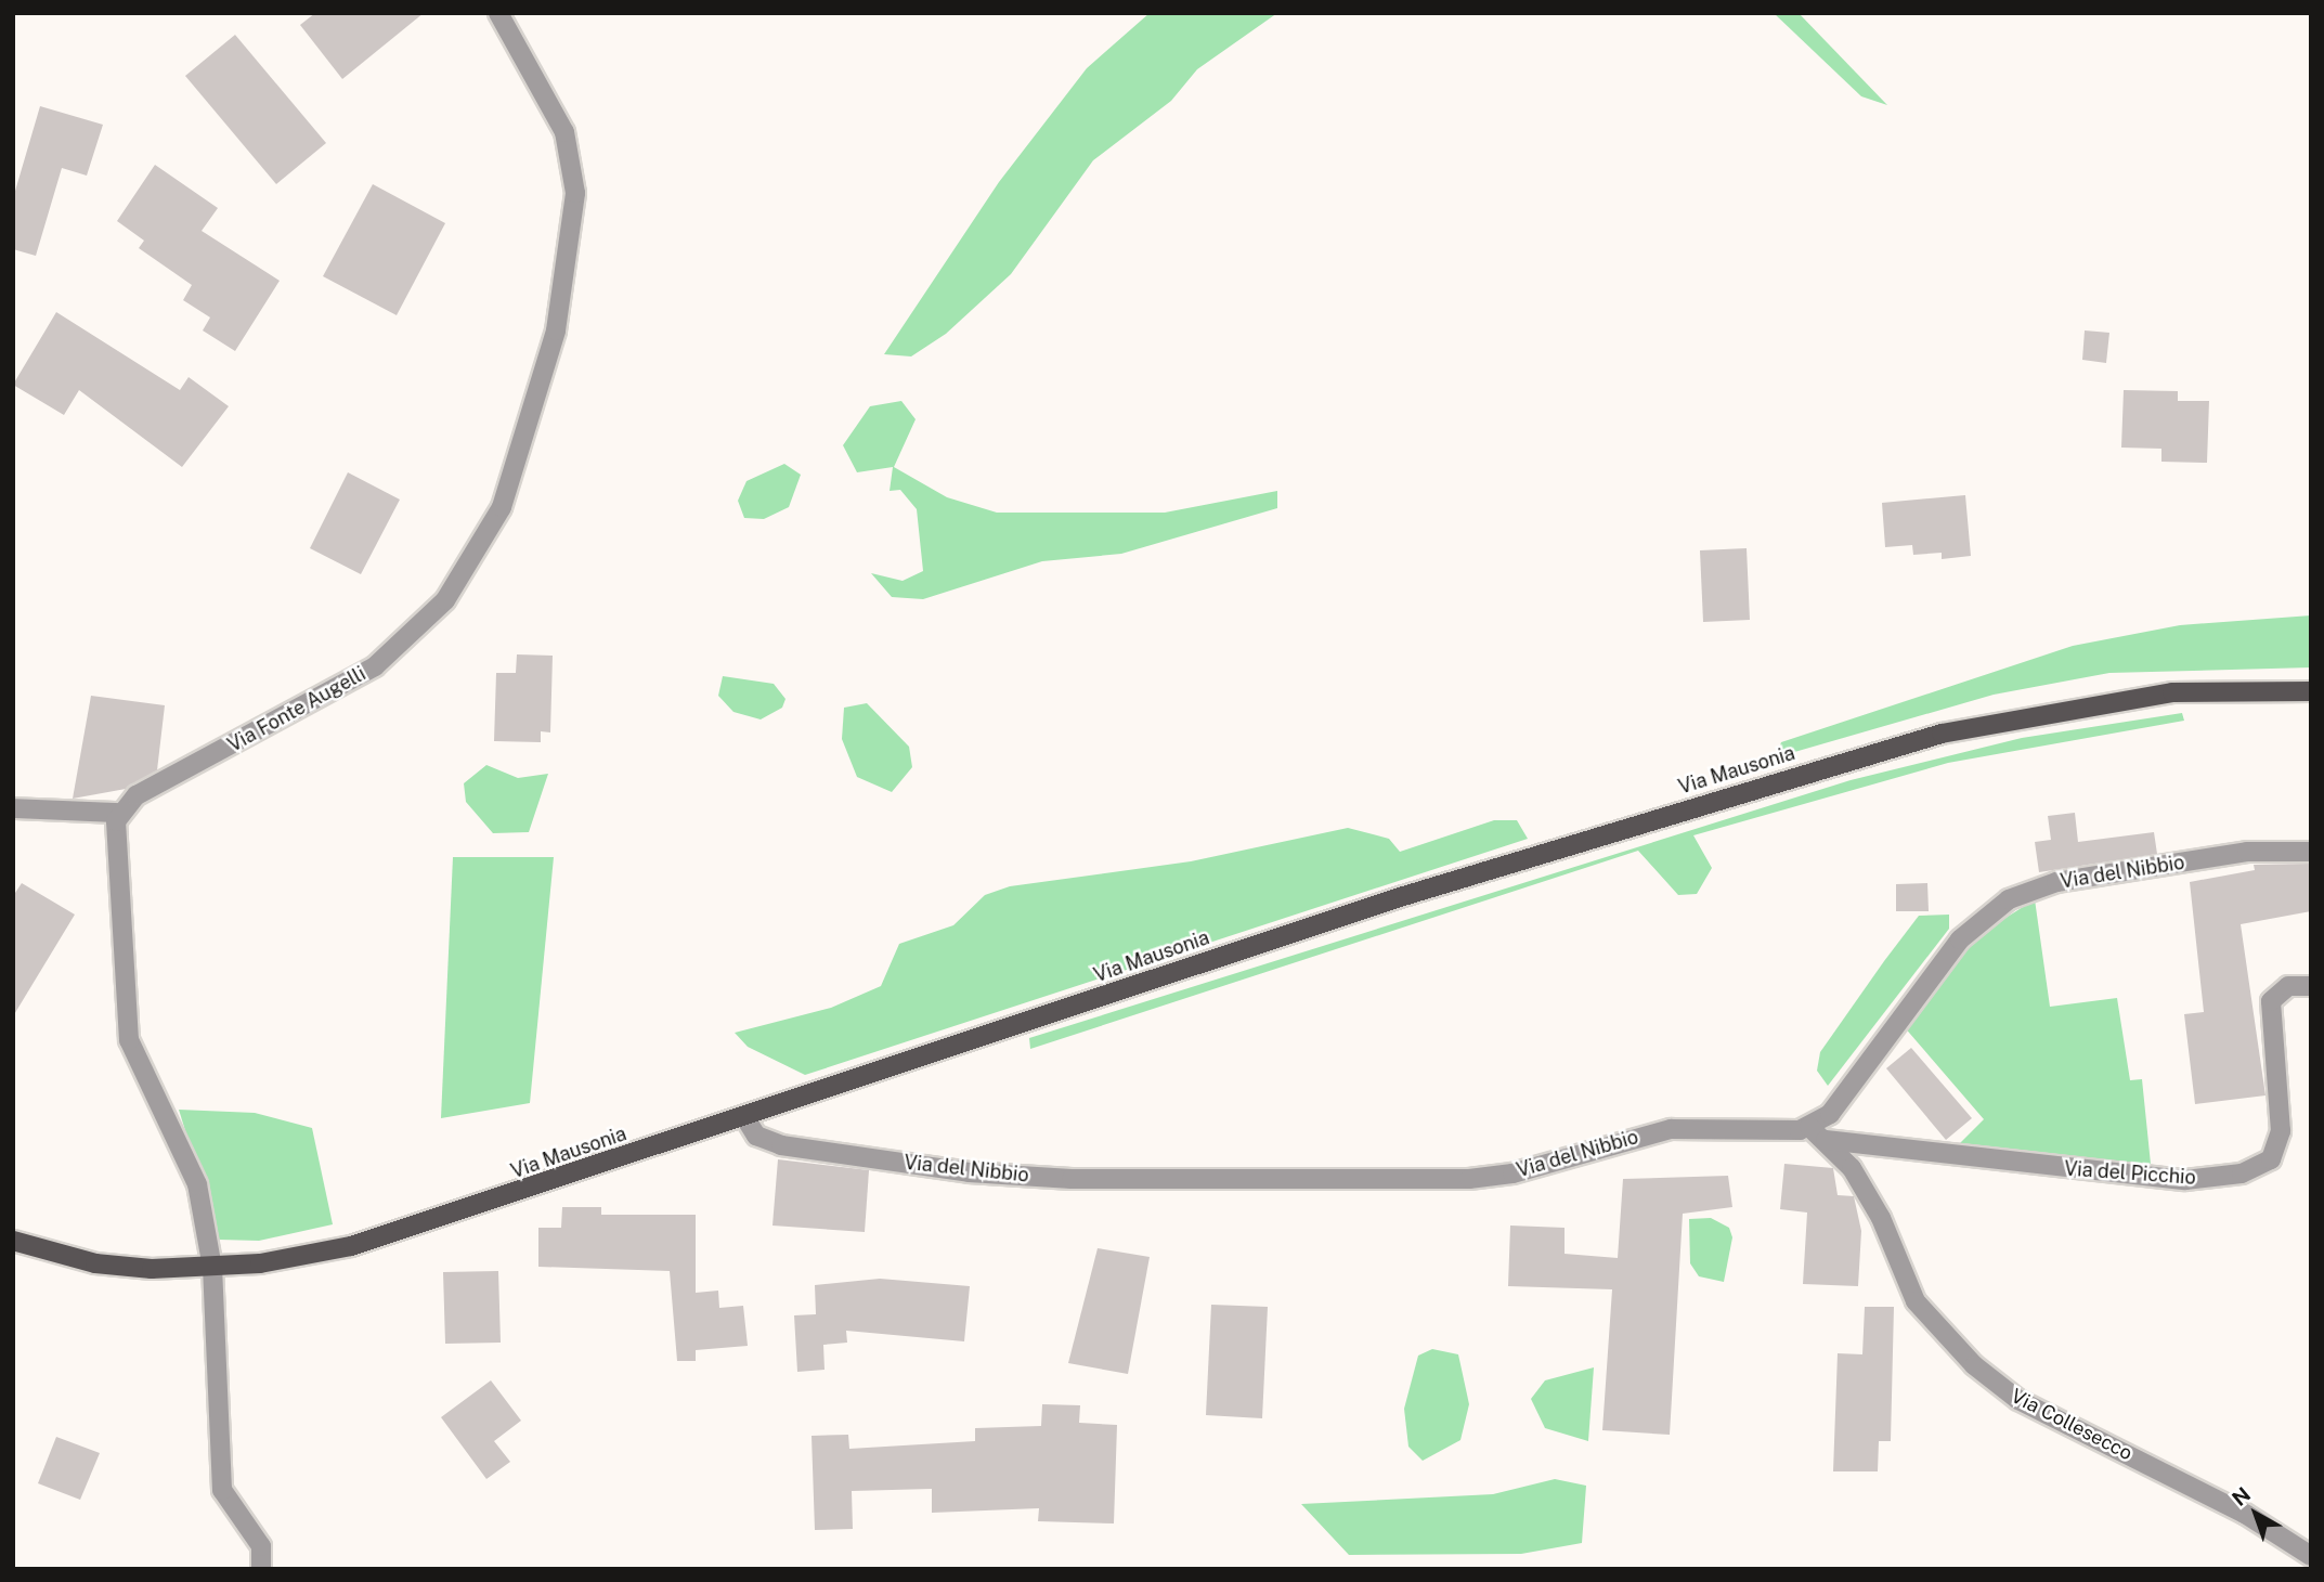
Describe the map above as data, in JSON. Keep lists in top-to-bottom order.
{
  "streets": {
    "main road": ["Via Mausonia"],
    "street": [
      "Via Fonte Augelli",
      "Via del Nibbio",
      "Via del Picchio",
      "Via Collesecco"
    ]
  },
  "crossings": [
    ["Via Mausonia", "Via del Nibbio"],
    ["Via del Nibbio", "Via Collesecco"],
    ["Via del Picchio", "Via Collesecco"]
  ],
  "north": "top left"
}
